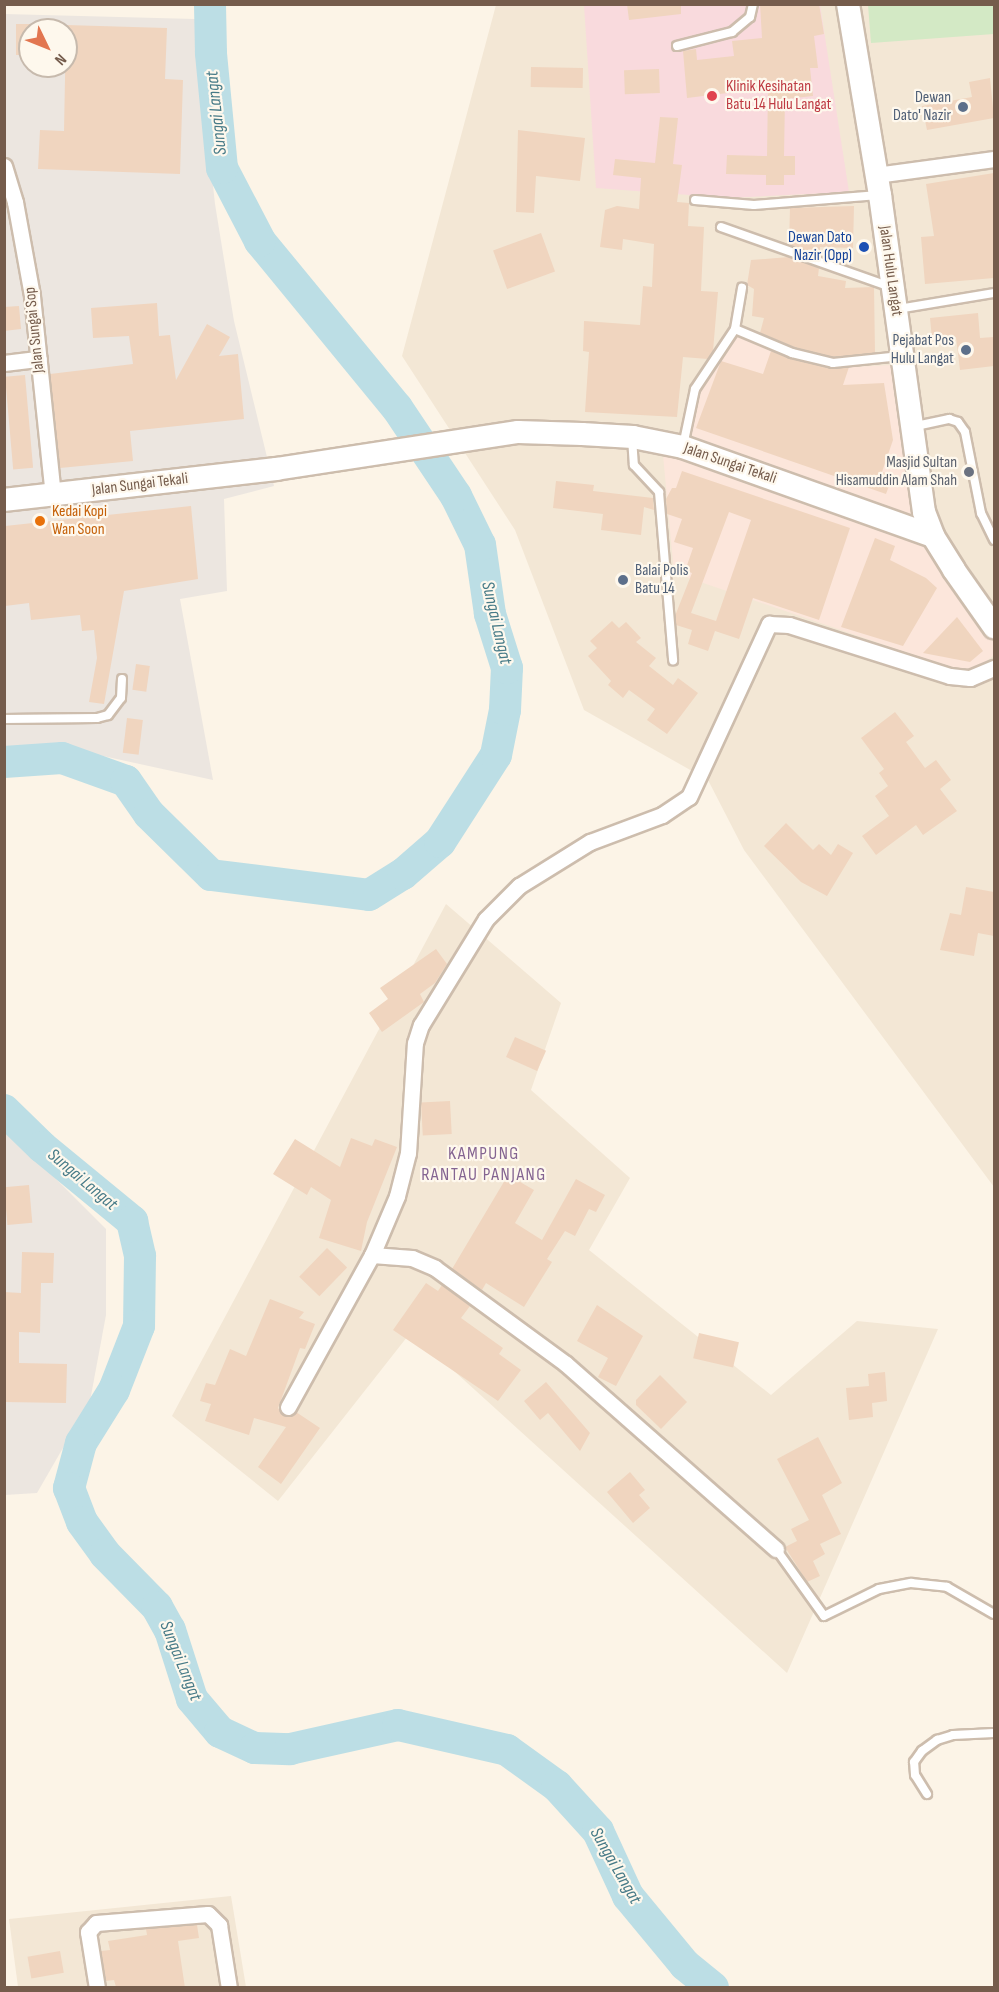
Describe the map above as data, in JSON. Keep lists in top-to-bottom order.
{
  "streets": {
    "street": ["Jalan Hulu Langat", "Jalan Sungai Sop", "Jalan Sungai Tekali"]
  },
  "crossings": [
    ["Jalan Hulu Langat", "Jalan Sungai Tekali"],
    ["Jalan Sungai Sop", "Jalan Sungai Tekali"]
  ],
  "districts": ["KAMPUNG RANTAU PANJANG"],
  "water": ["Sungai Langat"],
  "places": [
    "Klinik Kesihatan Batu 14 Hulu Langat",
    "Dewan Dato' Nazir",
    "Dewan Dato Nazir (Opp)",
    "Pejabat Pos Hulu Langat",
    "Masjid Sultan Hisamuddin Alam Shah",
    "Kedai Kopi Wan Soon",
    "Balai Polis Batu 14"
  ],
  "north": "bottom right"
}
